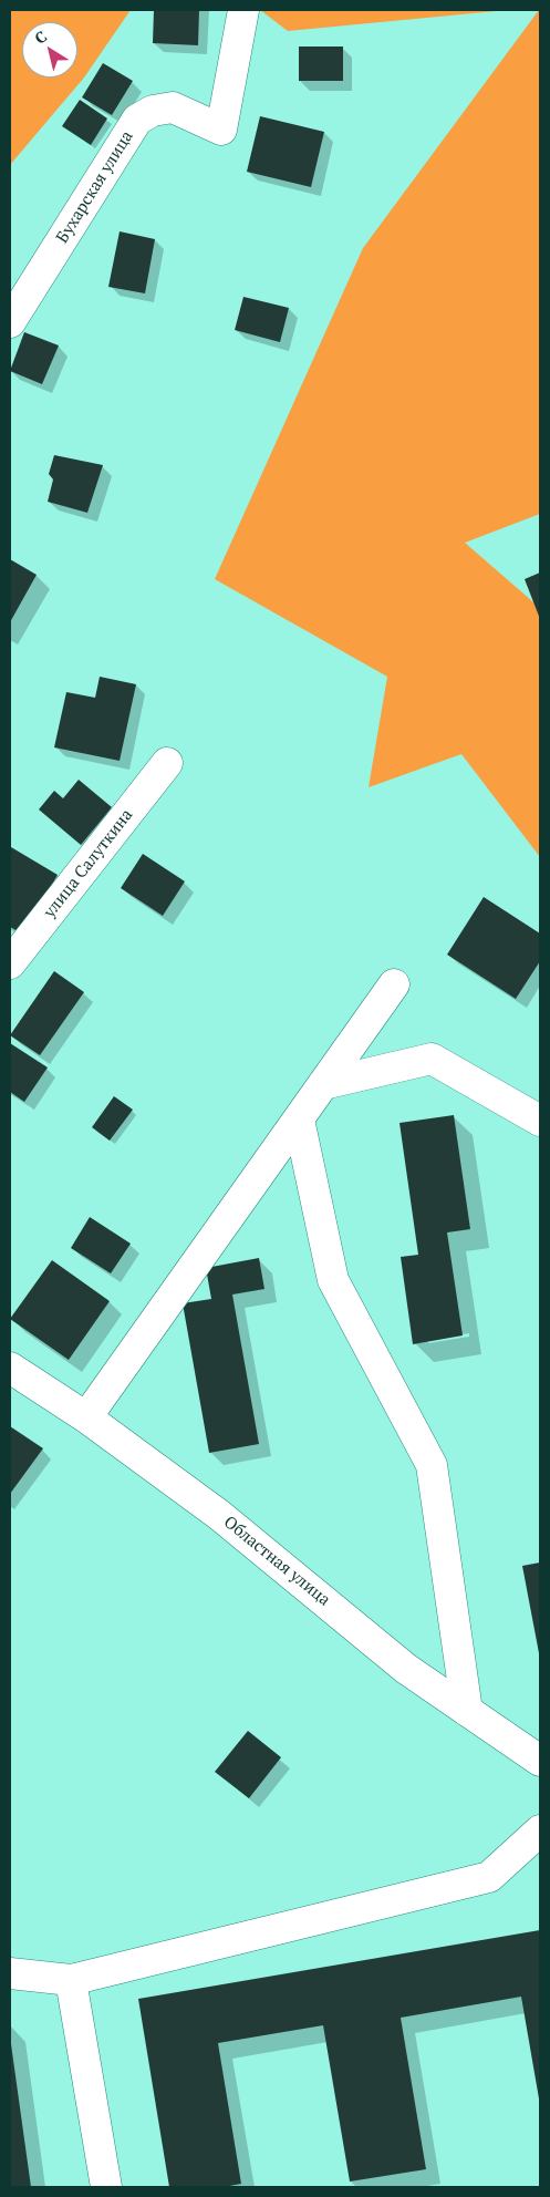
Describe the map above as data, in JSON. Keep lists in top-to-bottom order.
{
  "streets": {
    "street": ["Бухарская улица", "улица Салуткина", "Областная улица"]
  },
  "north": "top left"
}
